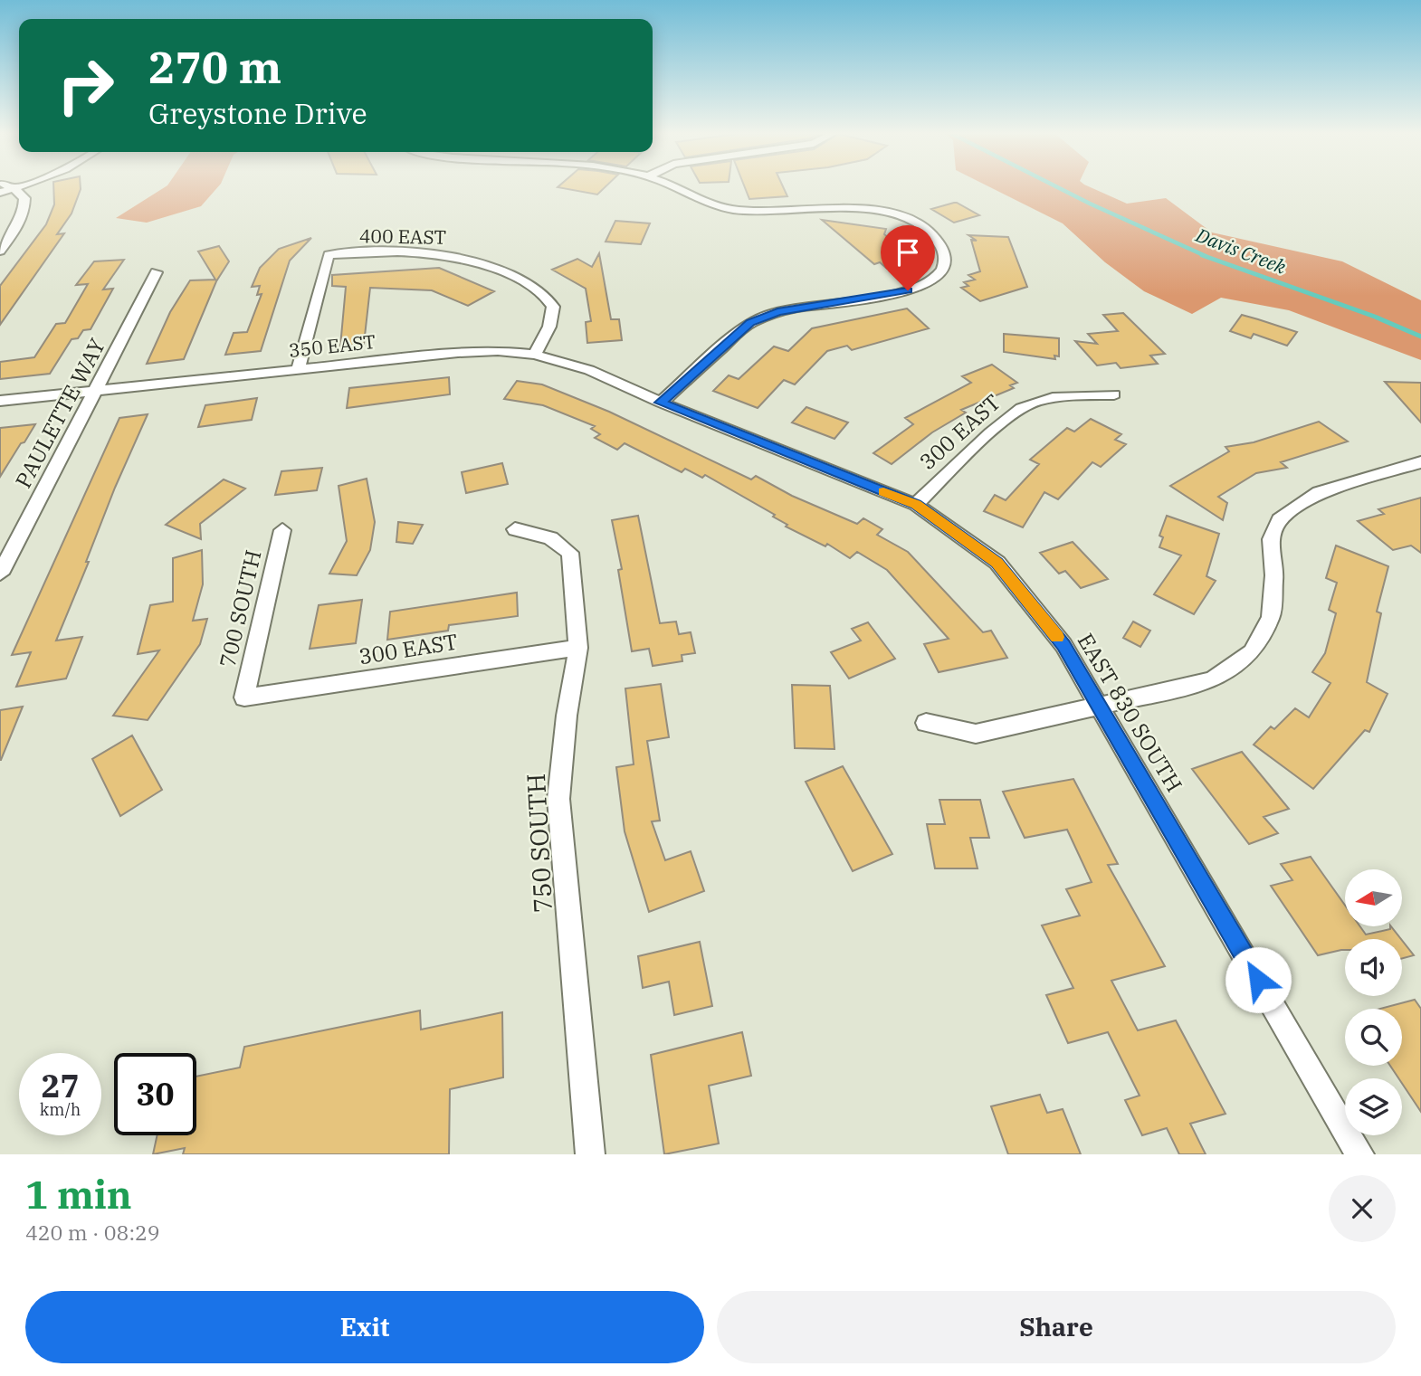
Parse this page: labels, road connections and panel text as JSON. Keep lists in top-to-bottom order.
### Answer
{
  "streets": {
    "street": [
      "400 EAST",
      "350 EAST",
      "PAULETTE WAY",
      "300 EAST",
      "700 SOUTH",
      "EAST 830 SOUTH",
      "750 SOUTH"
    ]
  },
  "crossings": [
    ["400 EAST", "350 EAST"],
    ["350 EAST", "PAULETTE WAY"],
    ["350 EAST", "EAST 830 SOUTH"],
    ["300 EAST", "700 SOUTH"],
    ["300 EAST", "EAST 830 SOUTH"],
    ["300 EAST", "750 SOUTH"]
  ],
  "water": ["Davis Creek"],
  "north": "left",
  "page": {
    "turn": ["270 m", "Greystone Drive"],
    "speed": "27 km/h",
    "limit": "30",
    "heading": ["1 min", "420 m · 08:29"],
    "buttons": ["Exit", "Share"]
  }
}
